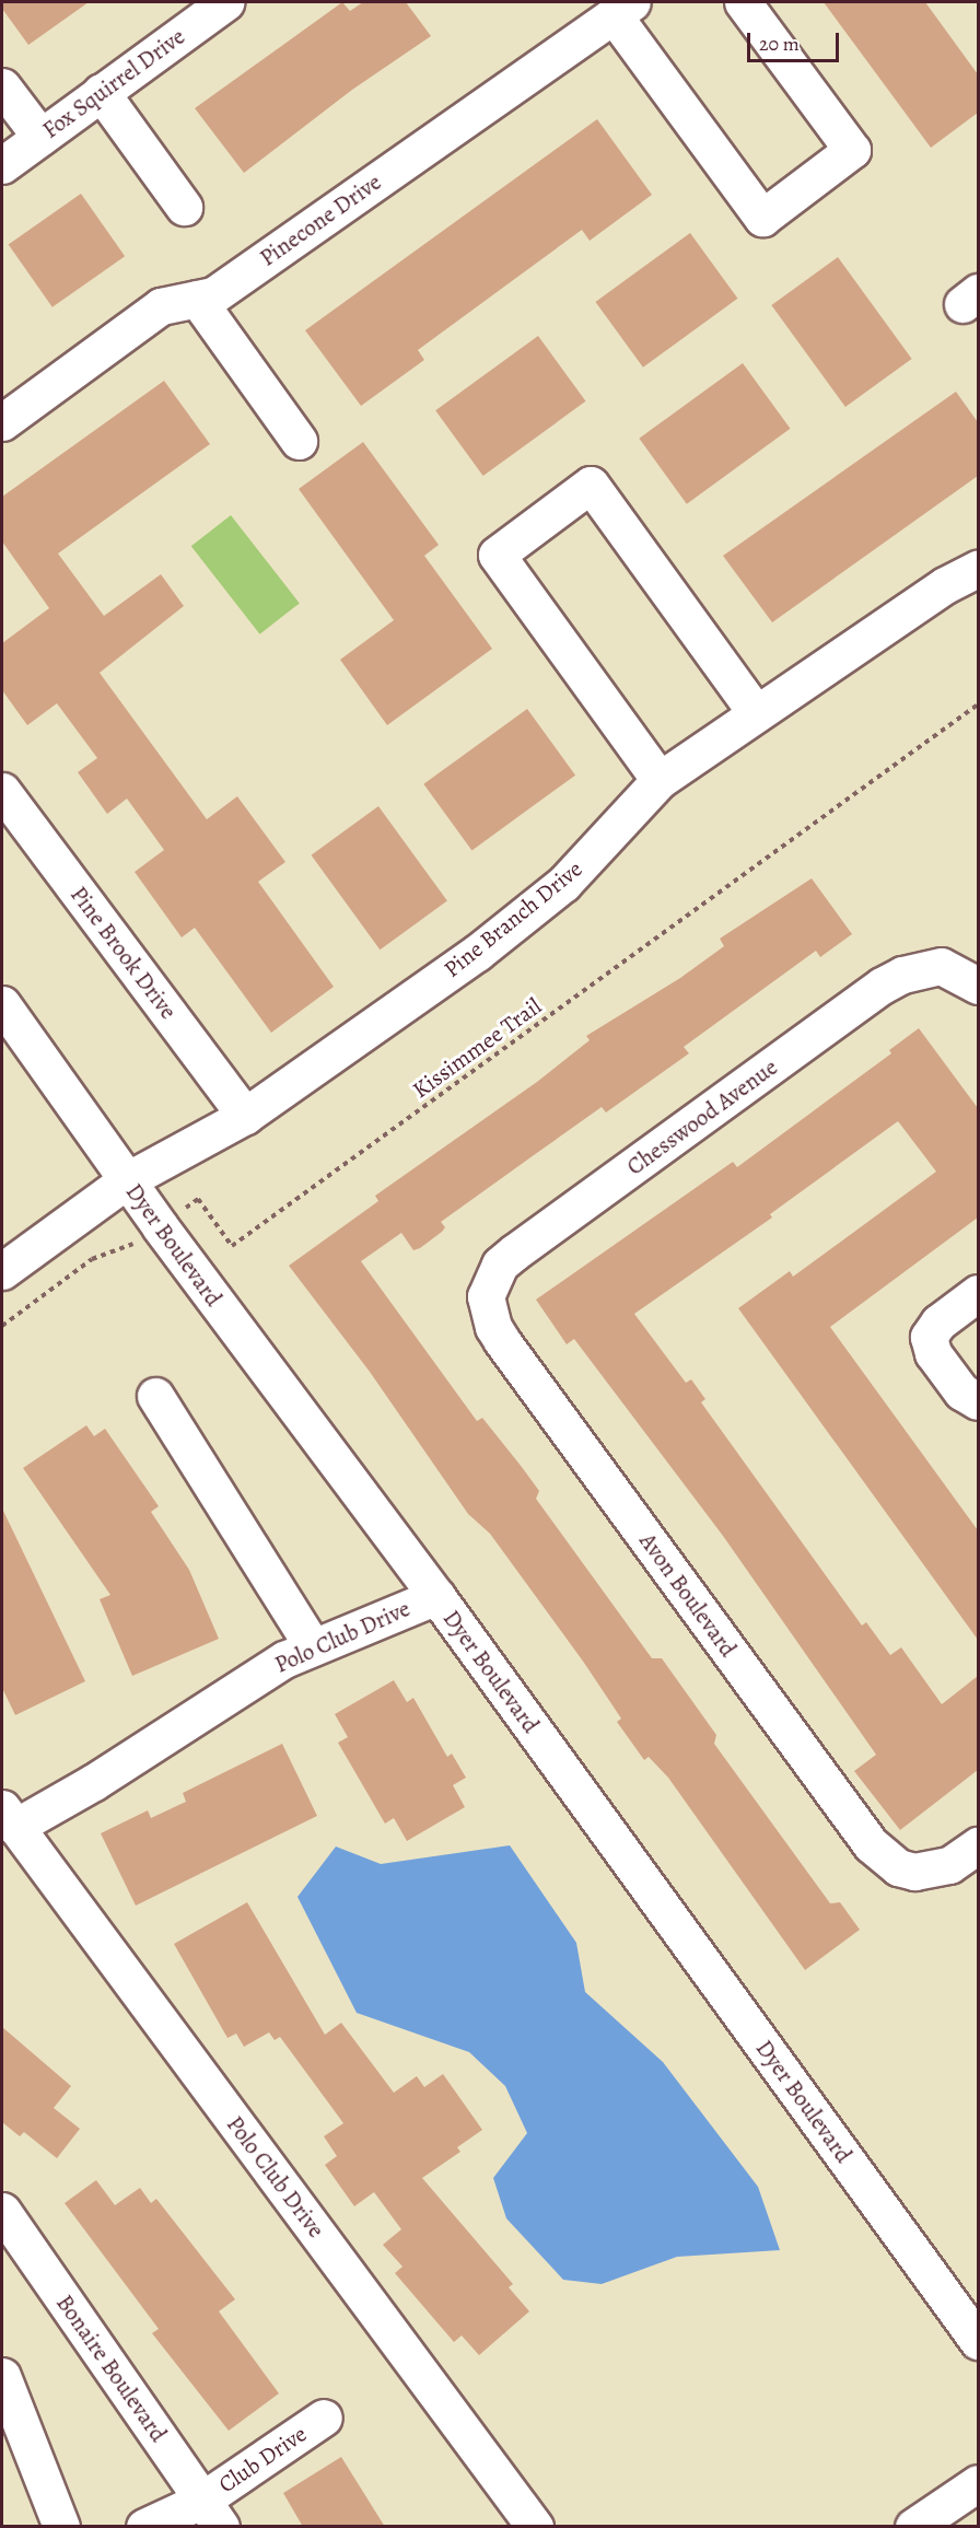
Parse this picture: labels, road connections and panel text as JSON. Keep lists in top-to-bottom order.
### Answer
{
  "streets": {
    "street": [
      "Fox Squirrel Drive",
      "Pinecone Drive",
      "Pine Branch Drive",
      "Pine Brook Drive",
      "Chesswood Avenue",
      "Dyer Boulevard",
      "Avon Boulevard",
      "Polo Club Drive",
      "Bonaire Boulevard",
      "Club Drive"
    ],
    "path": ["Kissimmee Trail"]
  },
  "crossings": [
    ["Pine Branch Drive", "Pine Brook Drive"],
    ["Pine Branch Drive", "Dyer Boulevard"],
    ["Kissimmee Trail", "Dyer Boulevard"],
    ["Chesswood Avenue", "Avon Boulevard"],
    ["Dyer Boulevard", "Polo Club Drive"],
    ["Bonaire Boulevard", "Club Drive"]
  ],
  "scale_bar": "20 m"
}
